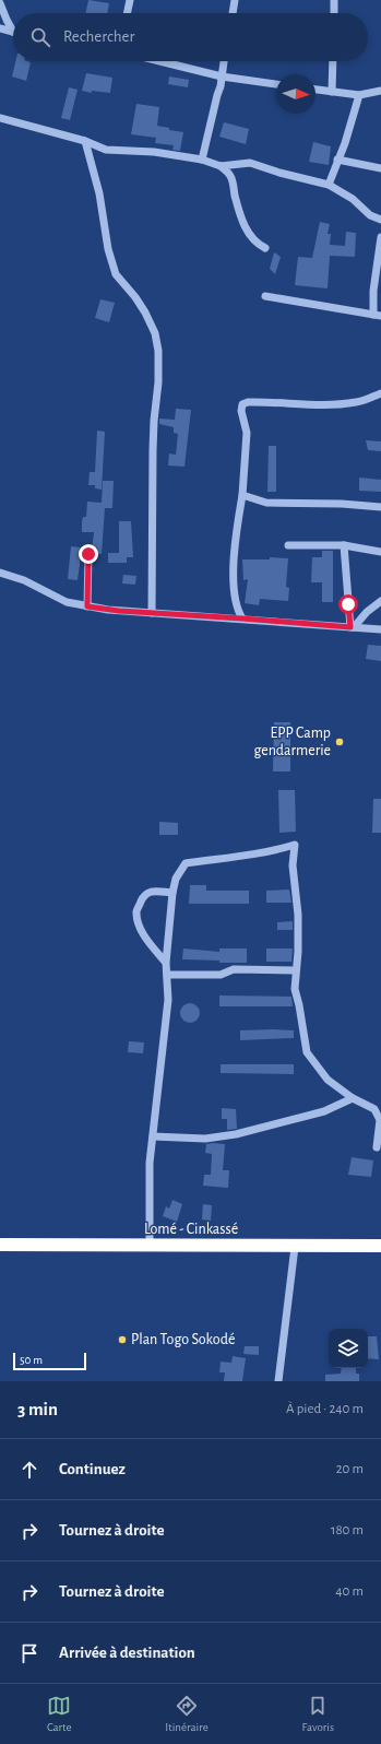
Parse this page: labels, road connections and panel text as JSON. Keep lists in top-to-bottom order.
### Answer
{
  "streets": {
    "highway": ["Lomé - Cinkassé"]
  },
  "places": ["EPP Camp gendarmerie", "Plan Togo Sokodé"],
  "scale_bar": "50 m",
  "north": "right",
  "page": {
    "search": "Rechercher",
    "scale": "50 m",
    "heading": ["3 min", "À pied · 240 m"],
    "list": [
      ["Continuez", "20 m"],
      ["Tournez à droite", "180 m"],
      ["Tournez à droite", "40 m"],
      "Arrivée à destination"
    ],
    "nav": ["Carte", "Itinéraire", "Favoris"]
  }
}
